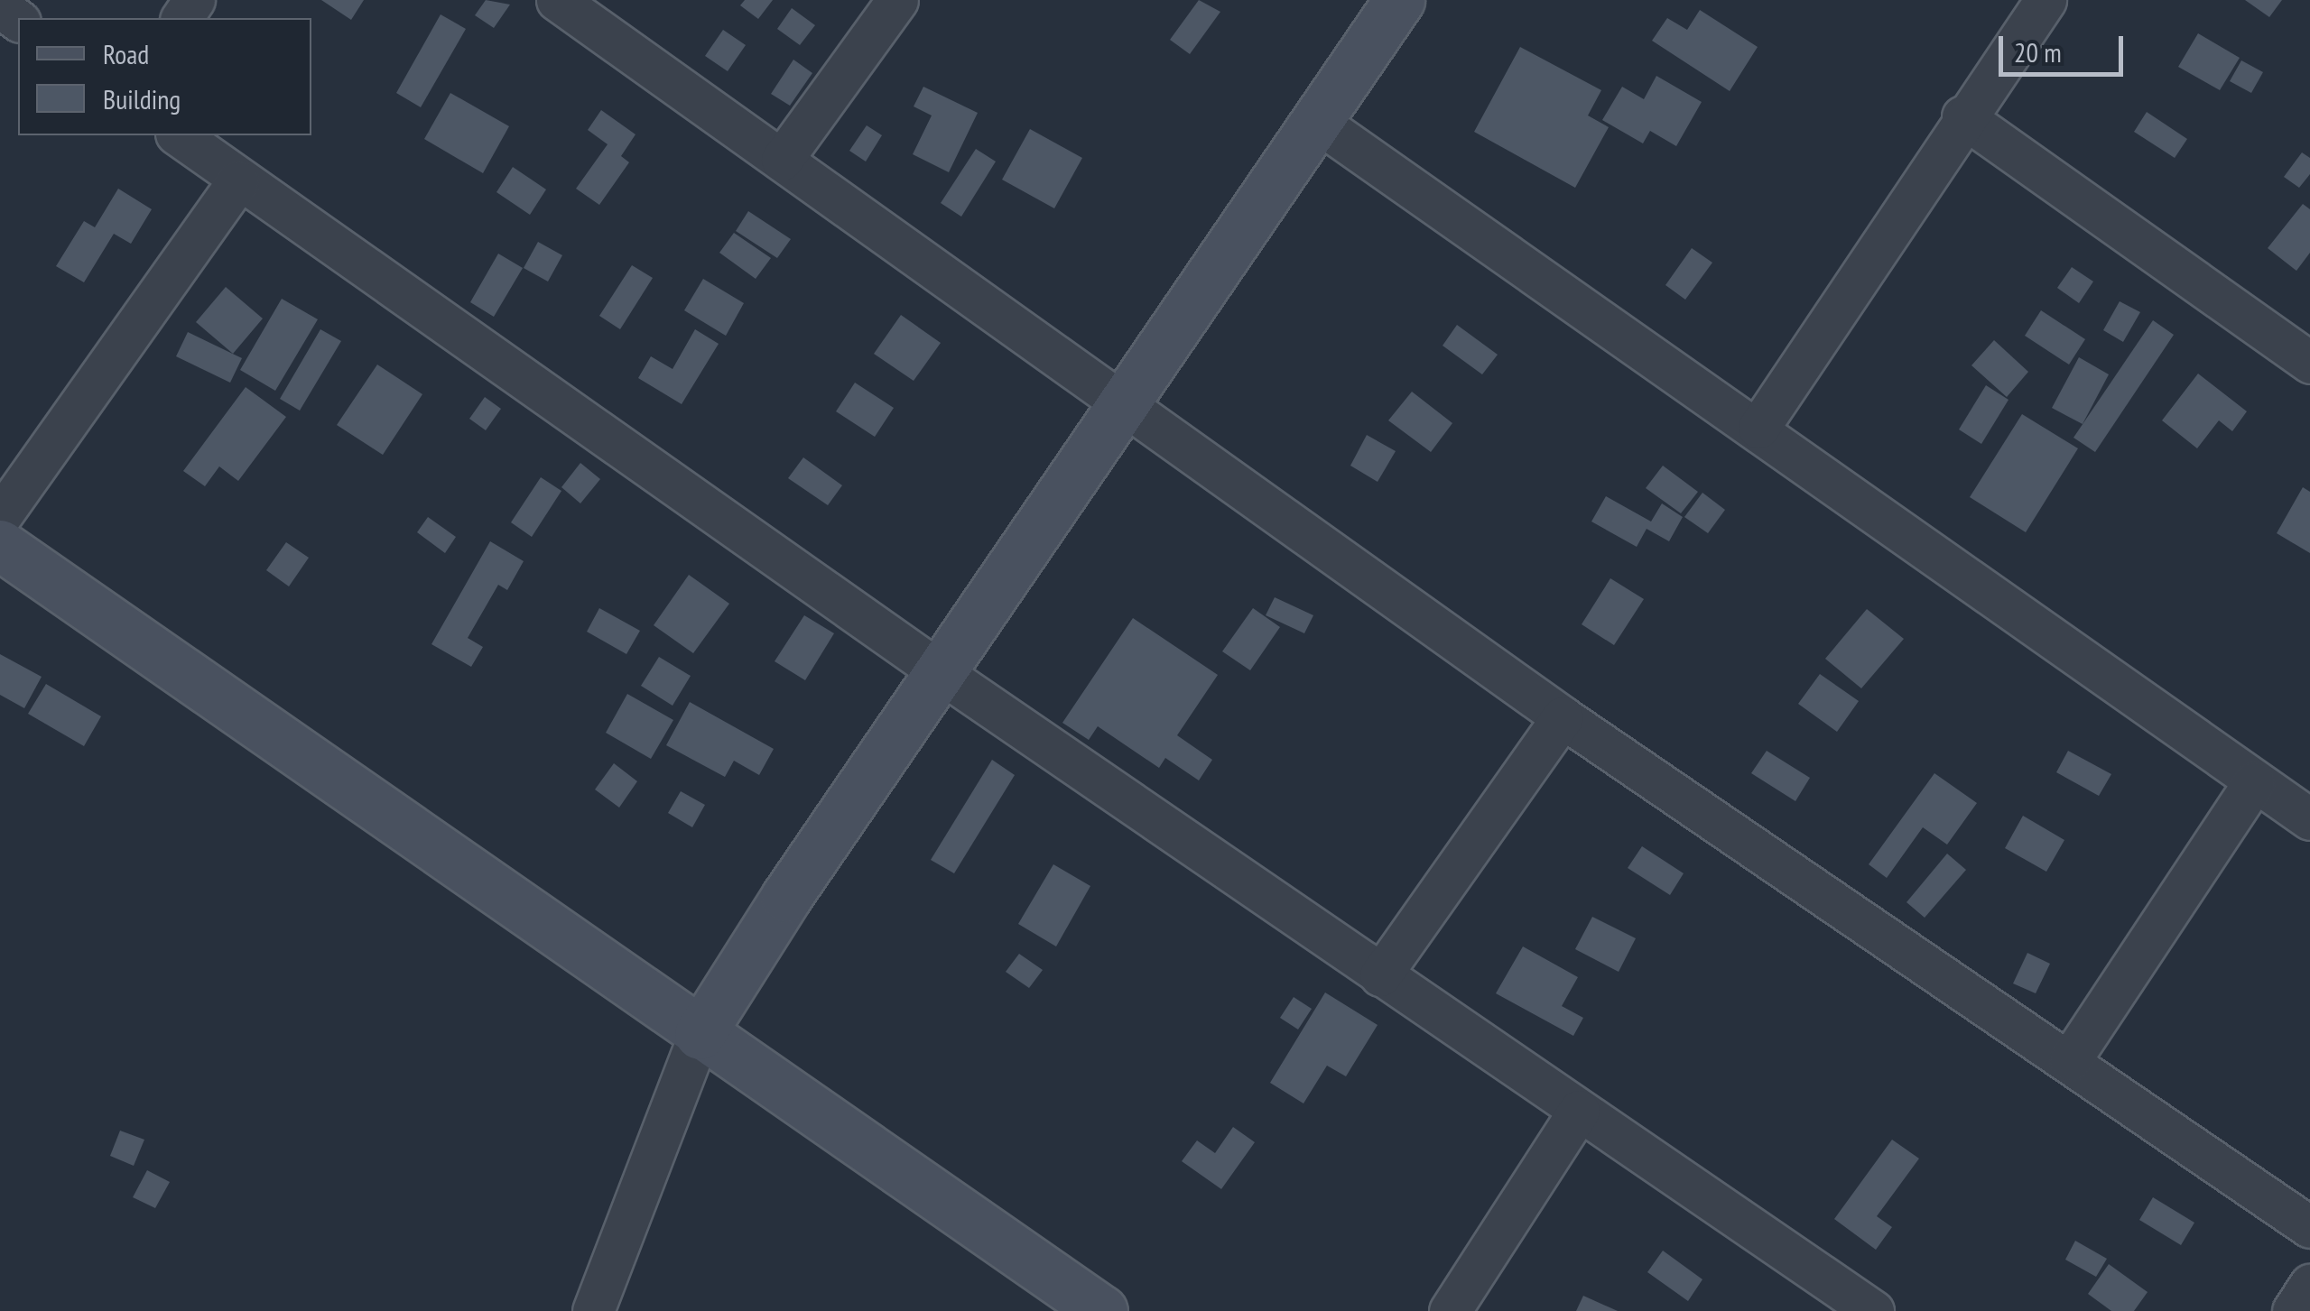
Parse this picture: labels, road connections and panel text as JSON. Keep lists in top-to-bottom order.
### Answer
{
  "legend": ["Road", "Building"],
  "scale_bar": "20 m"
}
